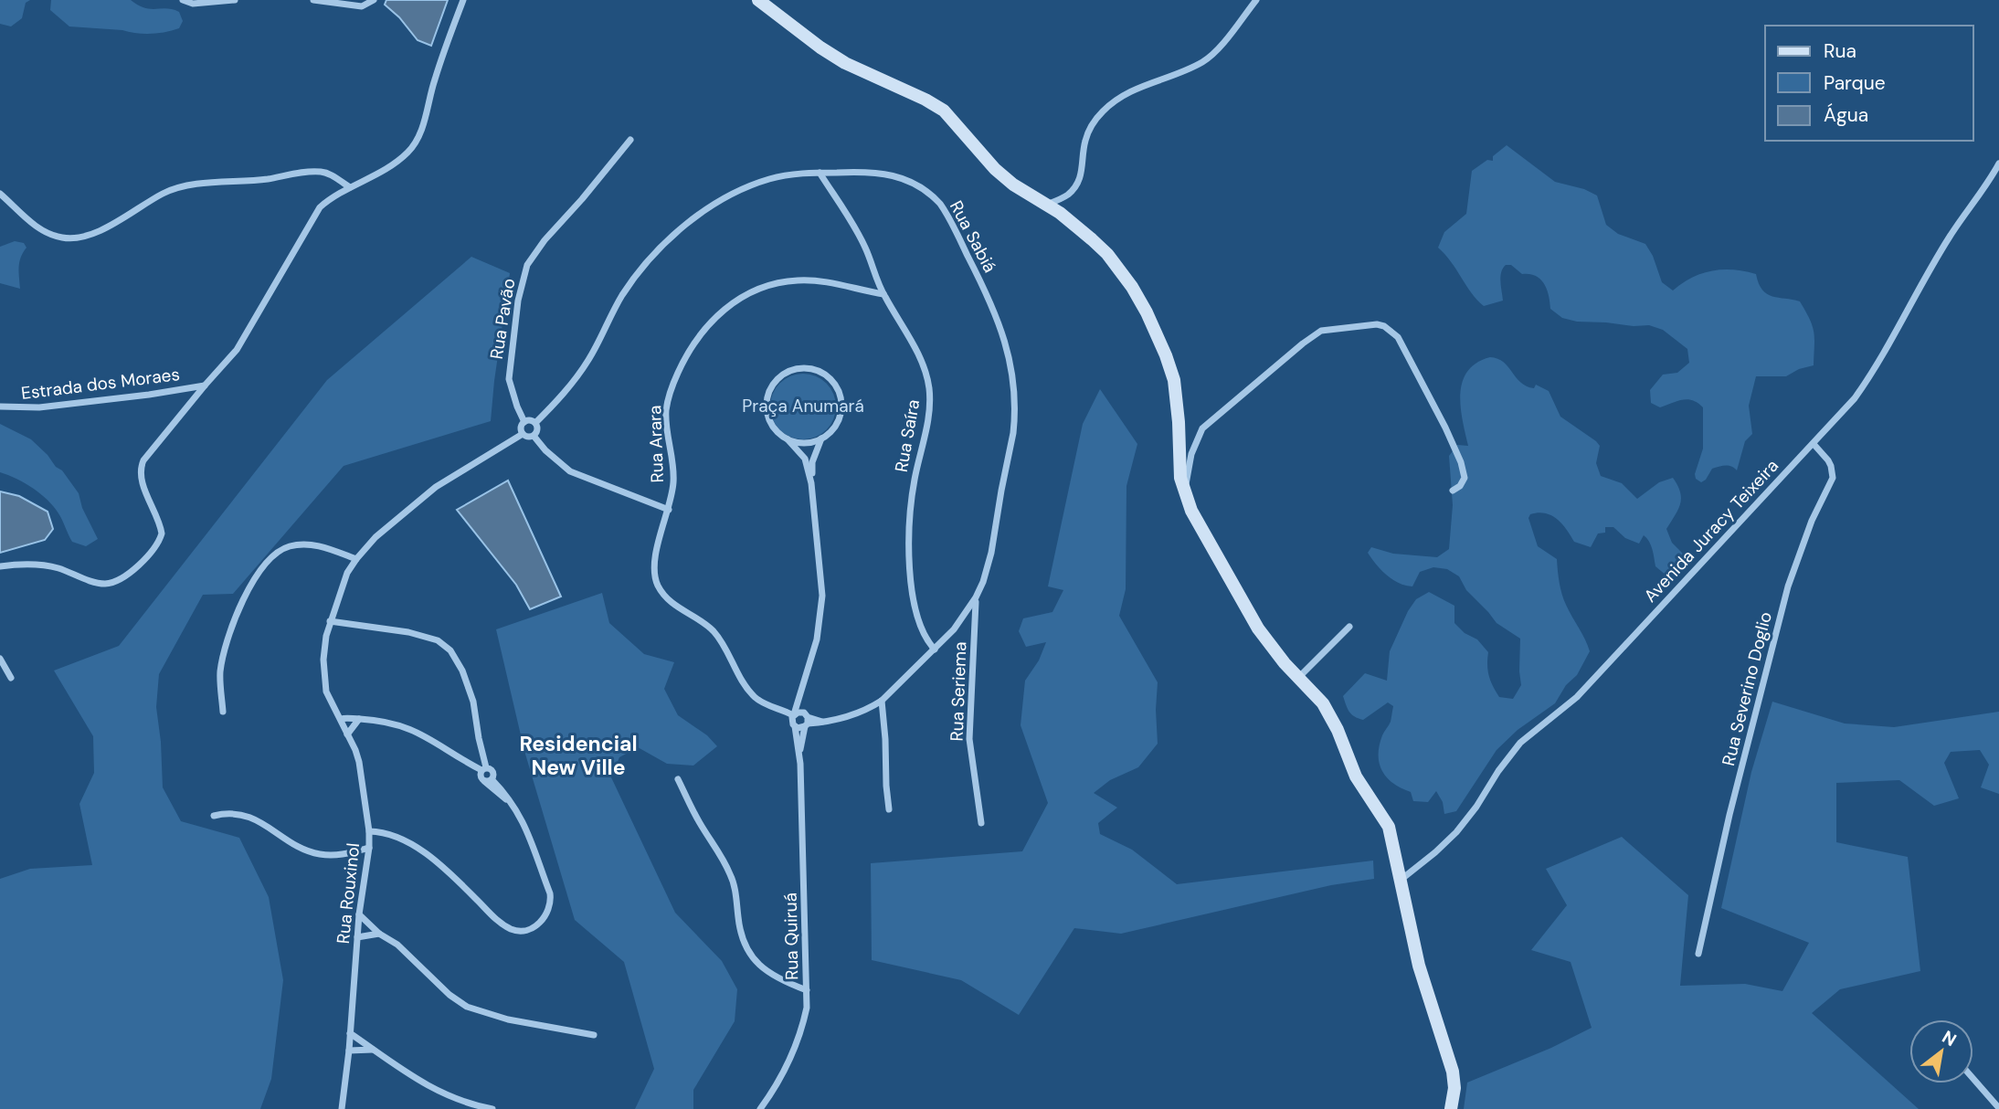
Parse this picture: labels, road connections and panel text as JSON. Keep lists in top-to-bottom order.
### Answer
{
  "streets": {
    "street": [
      "Rua Sabiá",
      "Rua Pavão",
      "Estrada dos Moraes",
      "Rua Saíra",
      "Rua Arara",
      "Avenida Juracy Teixeira",
      "Rua Severino Doglio",
      "Rua Seriema",
      "Rua Rouxinol",
      "Rua Quiruá"
    ]
  },
  "crossings": [
    ["Rua Sabiá", "Rua Pavão"],
    ["Rua Sabiá", "Rua Saíra"],
    ["Rua Sabiá", "Rua Arara"],
    ["Rua Sabiá", "Rua Seriema"],
    ["Rua Sabiá", "Rua Rouxinol"],
    ["Rua Sabiá", "Rua Quiruá"],
    ["Rua Pavão", "Rua Rouxinol"],
    ["Rua Saíra", "Rua Arara"],
    ["Rua Arara", "Rua Quiruá"],
    ["Avenida Juracy Teixeira", "Rua Severino Doglio"]
  ],
  "districts": ["Residencial New Ville"],
  "parks": ["Praça Anumará"],
  "legend": ["Rua", "Parque", "Água"],
  "north": "top right"
}
